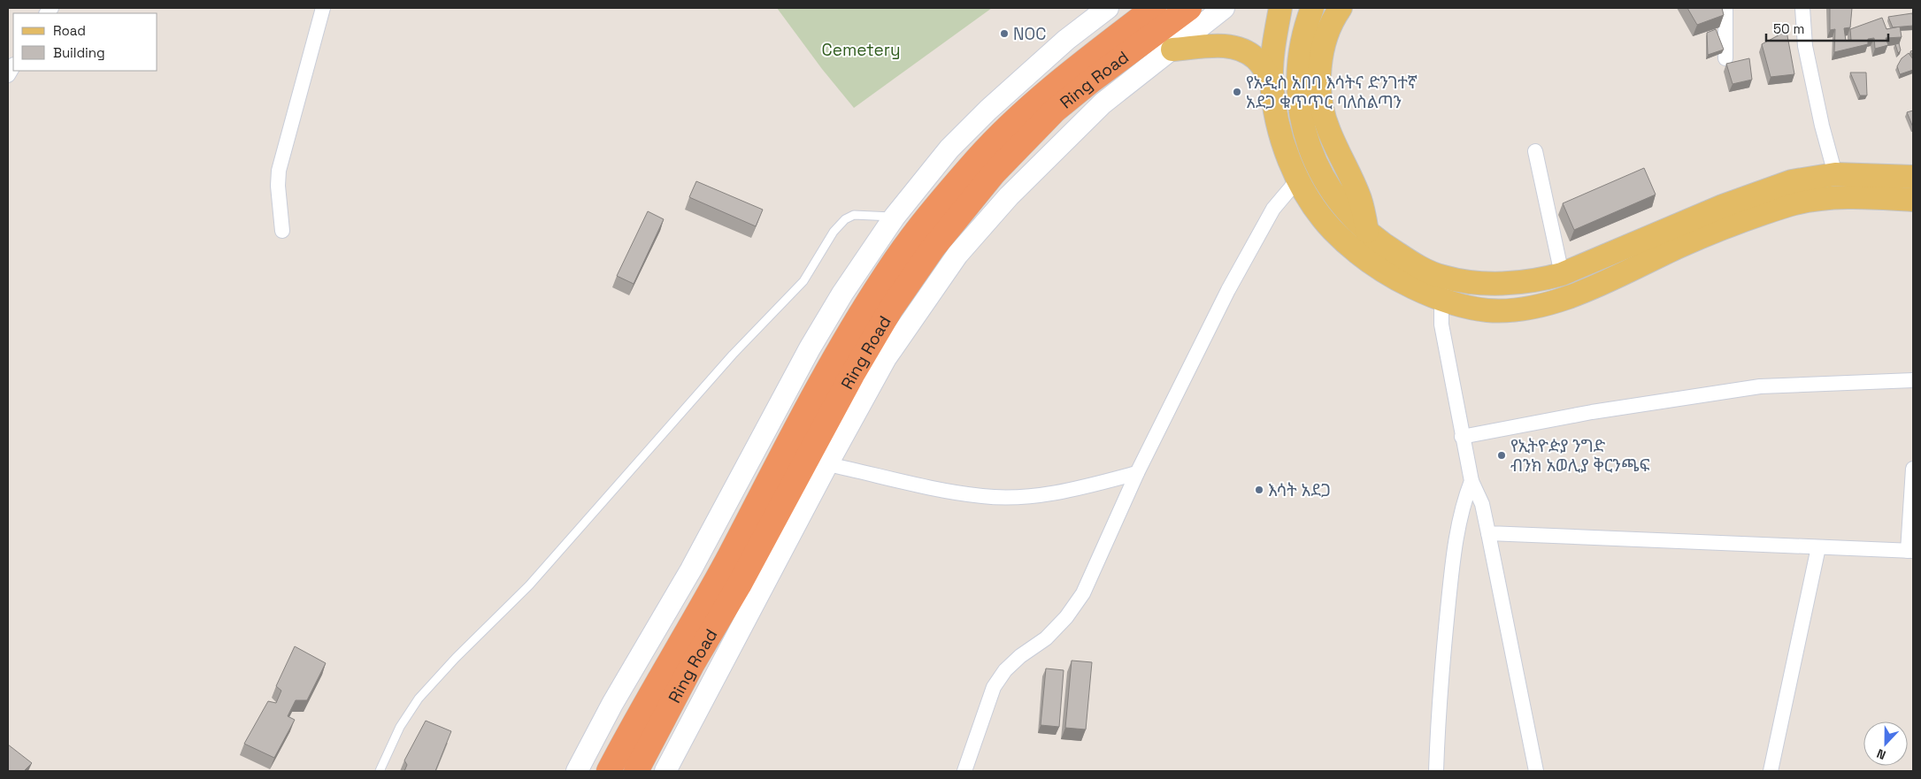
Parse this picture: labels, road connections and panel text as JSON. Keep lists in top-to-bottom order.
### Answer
{
  "streets": {
    "highway": ["Ring Road"]
  },
  "parks": ["Cemetery"],
  "places": [
    "NOC",
    "የአዲስ አበባ እሳትና ድንገተኛ አደጋ ቁጥጥር ባለስልጣን",
    "የኢትዮዽያ ንግድ ብንክ አወሊያ ቅርንጫፍ",
    "እሳት አደጋ"
  ],
  "legend": ["Road", "Building"],
  "scale_bar": "50 m",
  "north": "bottom"
}
